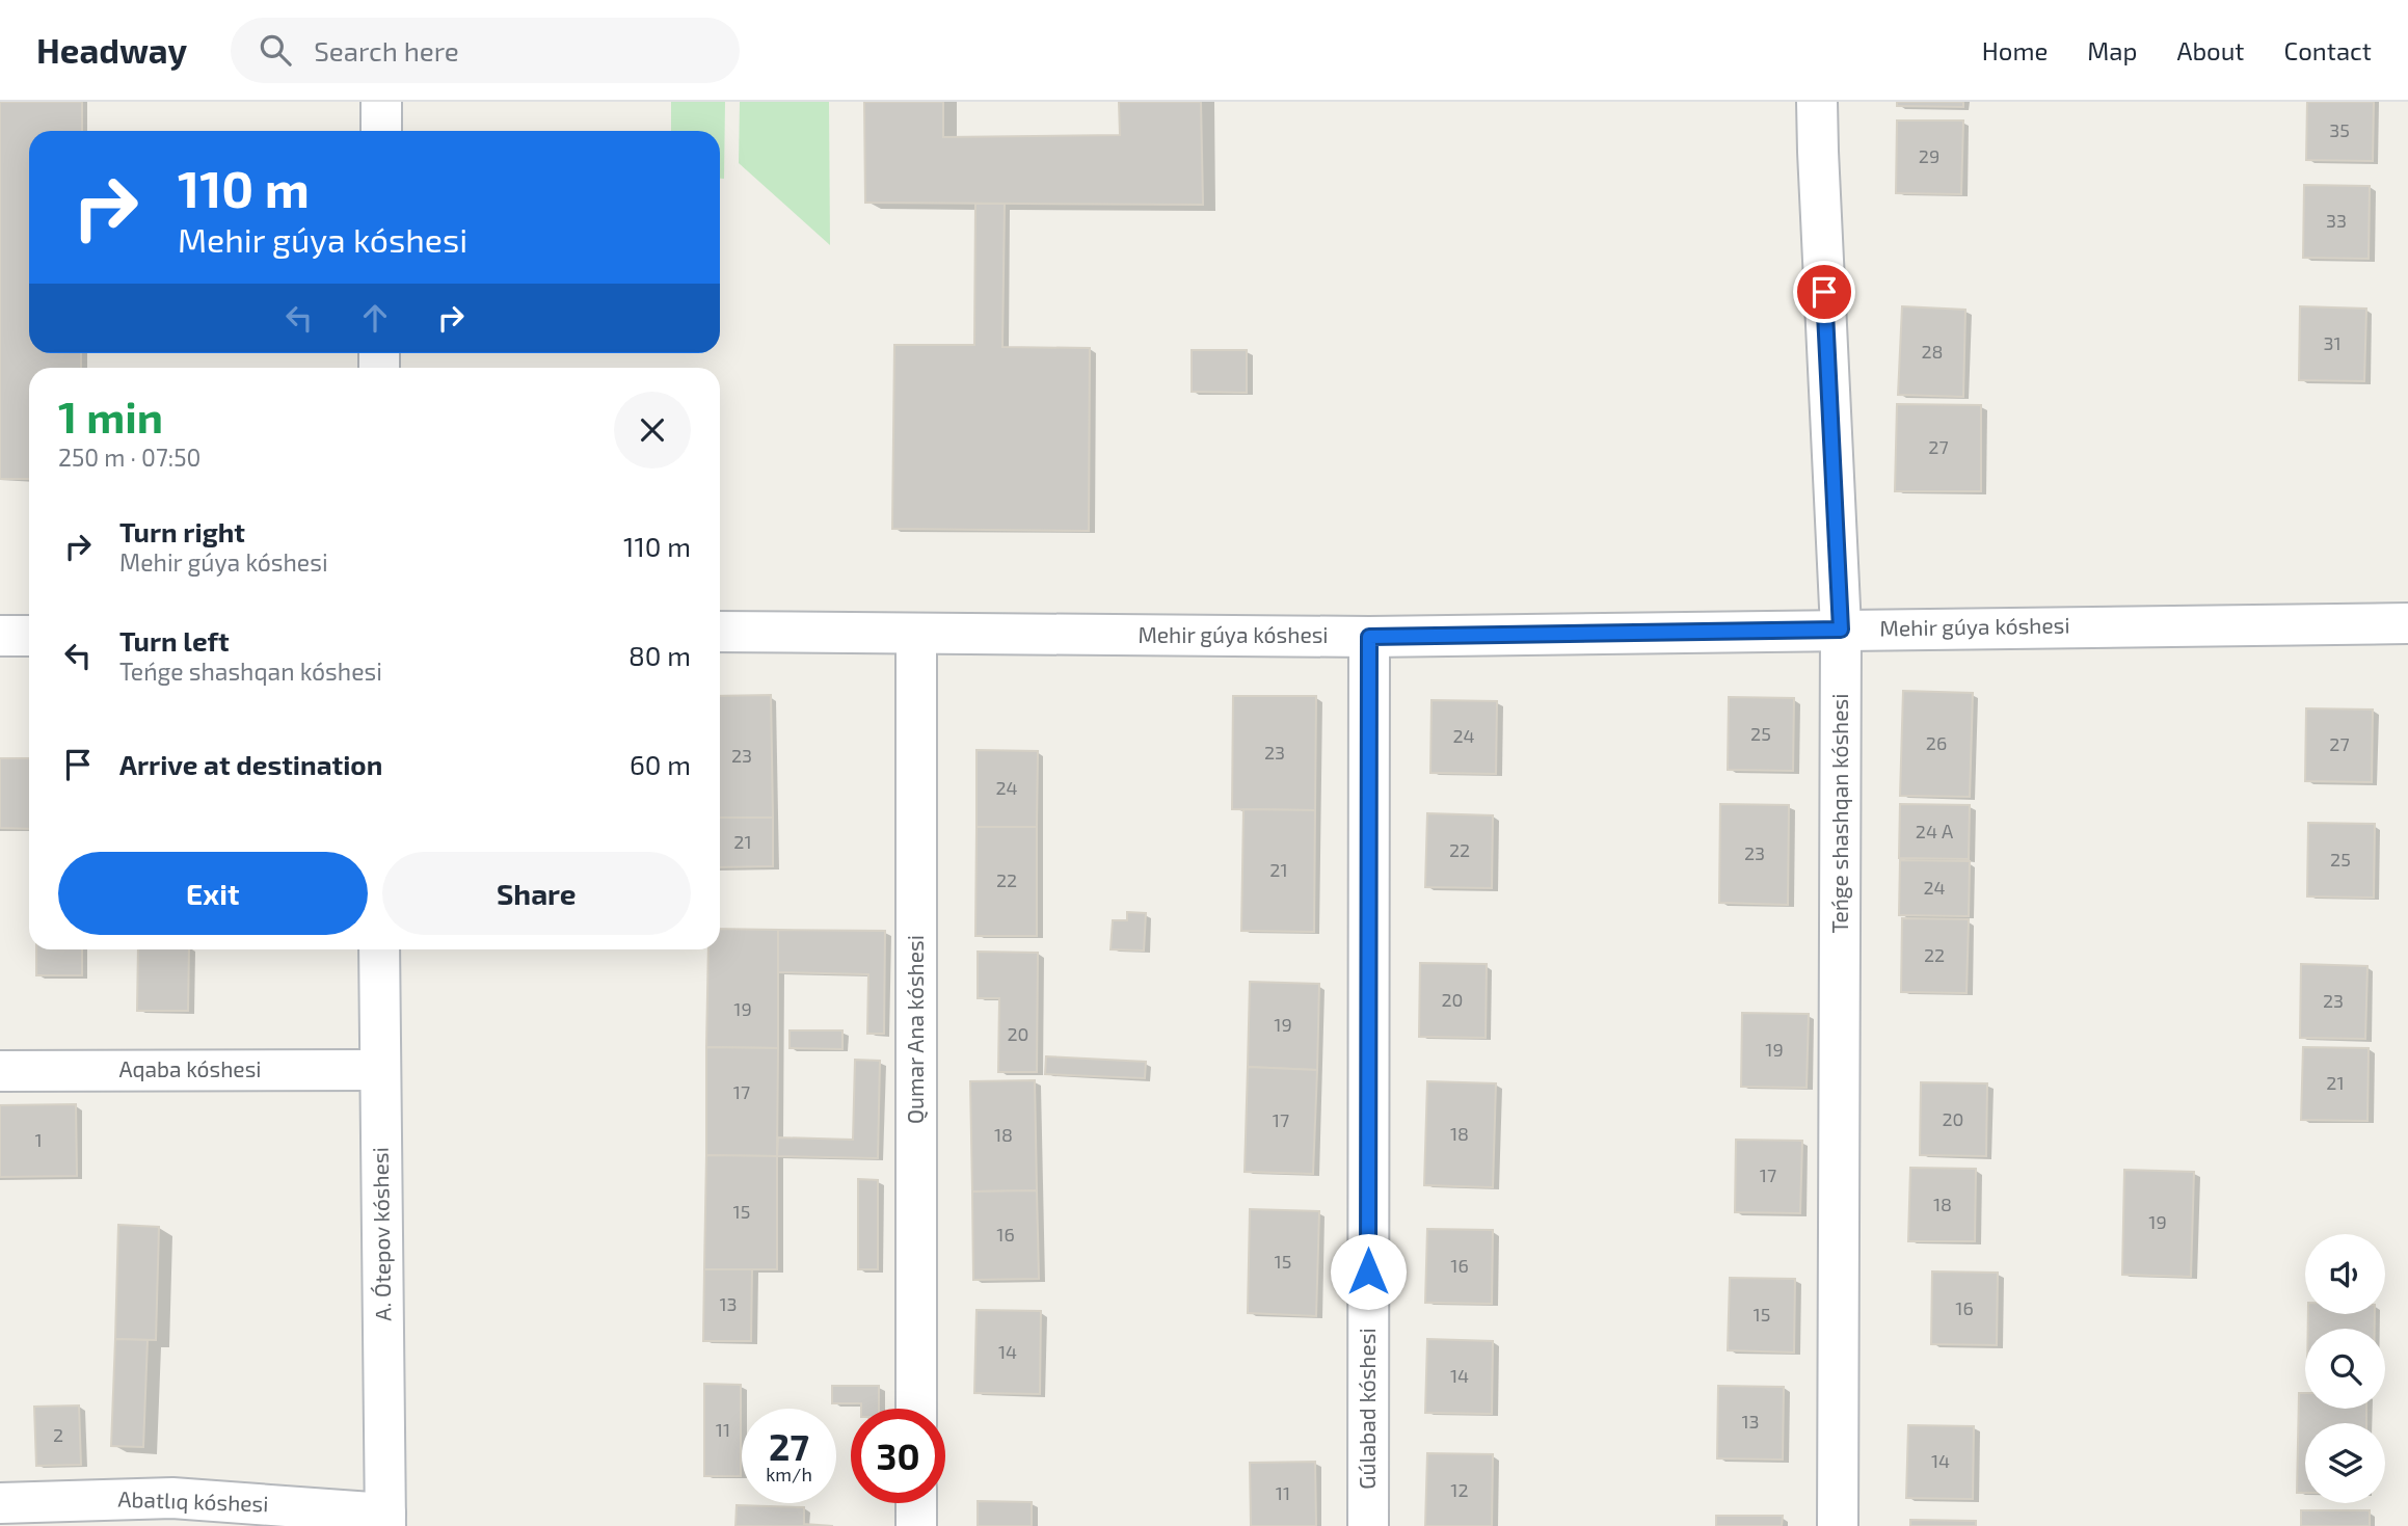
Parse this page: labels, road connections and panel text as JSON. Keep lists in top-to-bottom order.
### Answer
{
  "streets": {
    "street": [
      "Mehir gúyа kóshesi",
      "Teńge shashqan kóshesi",
      "Qumar Ana kóshesi",
      "Aqaba kóshesi",
      "A. Ótepov kóshesi",
      "Gúlabad kóshesi",
      "Abatlıq kóshesi"
    ]
  },
  "crossings": [
    ["Mehir gúyа kóshesi", "Teńge shashqan kóshesi"],
    ["Mehir gúyа kóshesi", "Qumar Ana kóshesi"],
    ["Mehir gúyа kóshesi", "Gúlabad kóshesi"],
    ["Aqaba kóshesi", "A. Ótepov kóshesi"],
    ["A. Ótepov kóshesi", "Abatlıq kóshesi"]
  ],
  "house_numbers": [
    "35",
    "29",
    "33",
    "31",
    "28",
    "27",
    "25",
    "24",
    "26",
    "27",
    "23",
    "23",
    "24",
    "24 А",
    "21",
    "22",
    "23",
    "25",
    "21",
    "22",
    "24",
    "22",
    "20",
    "23",
    "19",
    "19",
    "20",
    "19",
    "21",
    "17",
    "20",
    "17",
    "18",
    "18",
    "1",
    "17",
    "18",
    "15",
    "19",
    "16",
    "15",
    "16",
    "13",
    "16",
    "15",
    "14",
    "14",
    "13",
    "11",
    "2",
    "14",
    "12",
    "11"
  ],
  "page": {
    "header": "Headway",
    "search": "Search here",
    "nav": [
      "Home",
      "Map",
      "About",
      "Contact"
    ],
    "turn": ["110 m", "Mehir gúyа kóshesi"],
    "heading": ["1 min", "250 m · 07:50"],
    "list": [
      {
        "name": "Turn right",
        "note": "Mehir gúyа kóshesi",
        "value": "110 m"
      },
      {
        "name": "Turn left",
        "note": "Teńge shashqan kóshesi",
        "value": "80 m"
      },
      {
        "name": "Arrive at destination",
        "value": "60 m"
      }
    ],
    "buttons": ["Exit", "Share"],
    "speed": "27 km/h",
    "limit": "30"
  }
}
